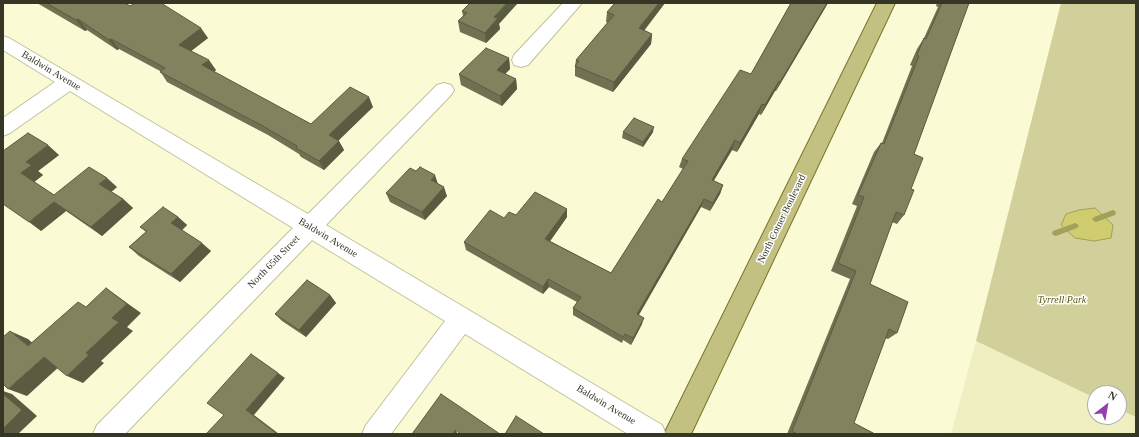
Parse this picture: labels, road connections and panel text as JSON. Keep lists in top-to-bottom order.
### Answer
{
  "streets": {
    "main road": ["North Cotner Boulevard"],
    "street": ["Baldwin Avenue", "North 65th Street"]
  },
  "crossings": [
    ["Baldwin Avenue", "North 65th Street"]
  ],
  "parks": ["Tyrrell Park"],
  "north": "top right"
}
